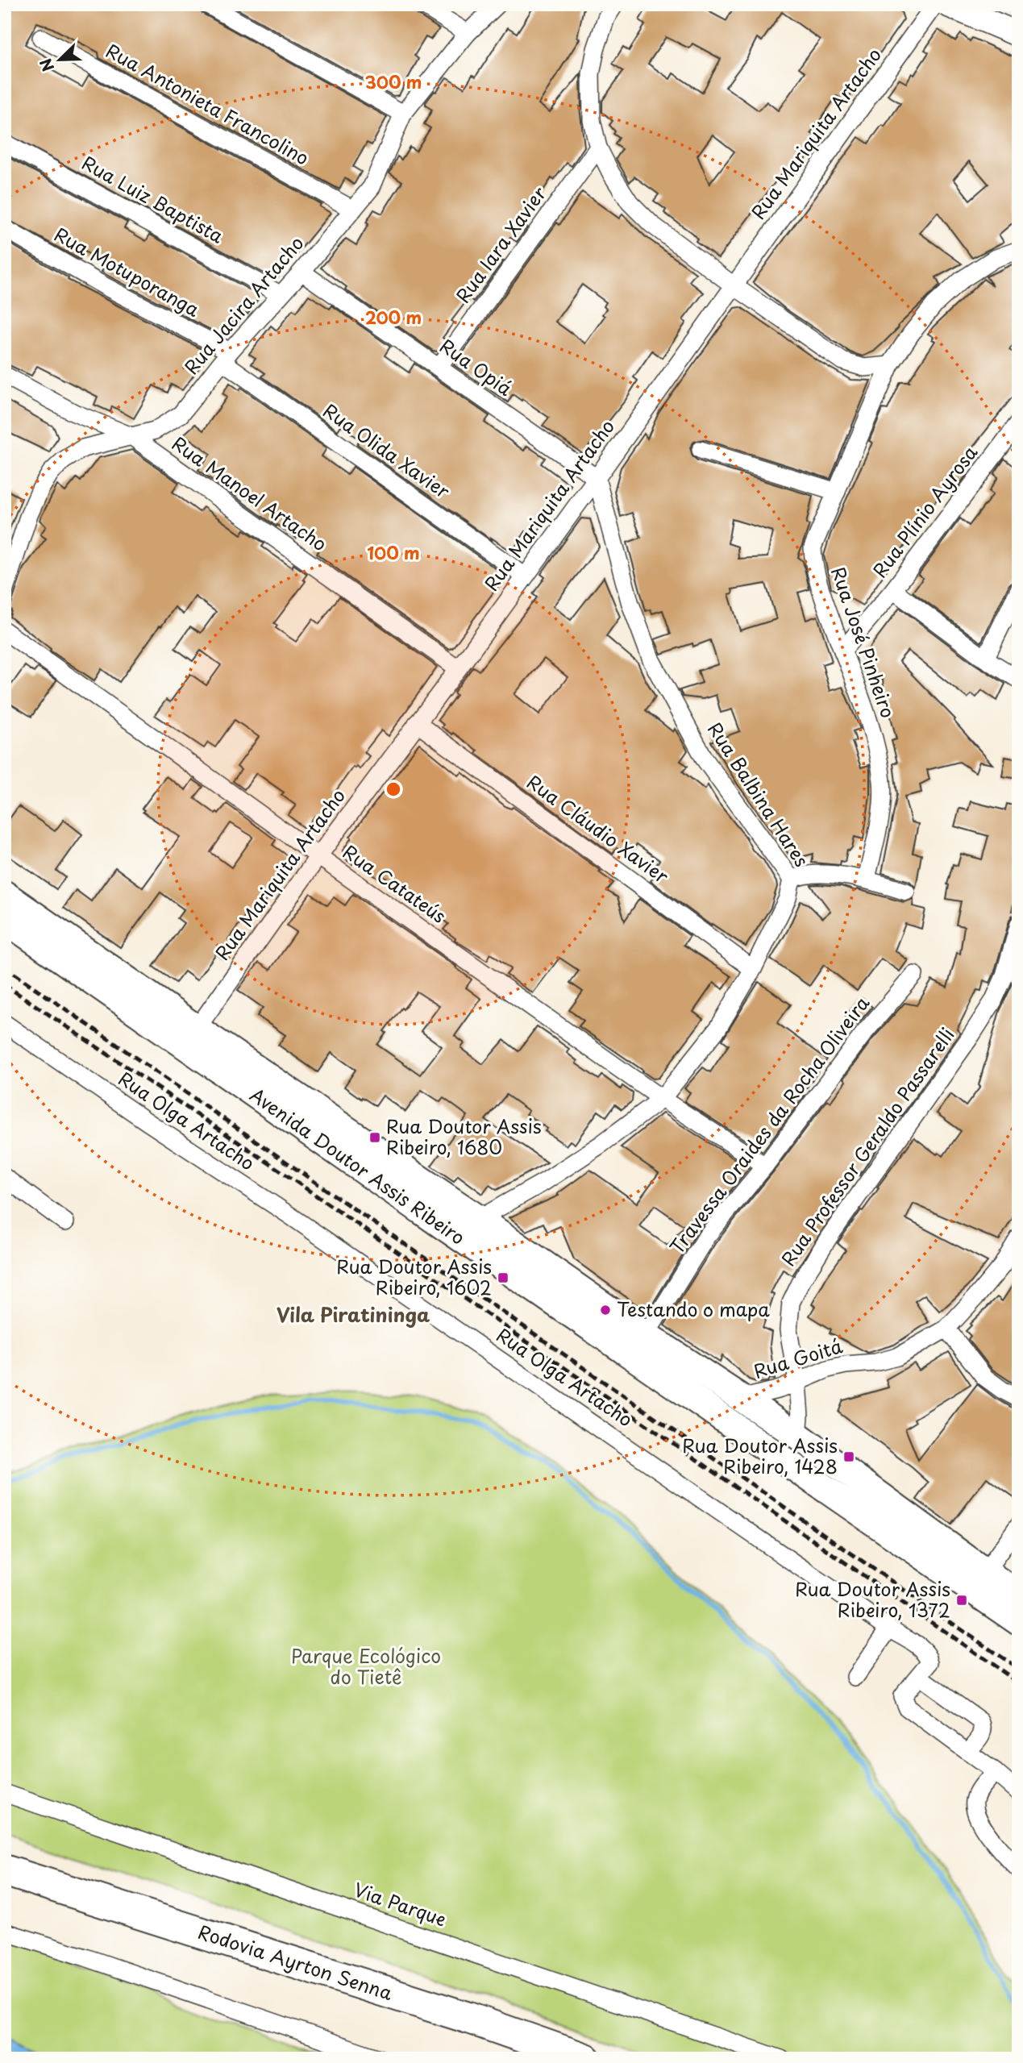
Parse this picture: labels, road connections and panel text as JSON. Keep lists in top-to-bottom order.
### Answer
{
  "streets": {
    "highway": ["Rodovia Ayrton Senna"],
    "main road": ["Avenida Doutor Assis Ribeiro"],
    "street": [
      "Rua Antonieta Francolino",
      "Rua Mariquita Artacho",
      "Rua Luiz Baptista",
      "Rua Iara Xavier",
      "Rua Motuporanga",
      "Rua Jacira Artacho",
      "Rua Opiá",
      "Rua Olida Xavier",
      "Rua Manoel Artacho",
      "Rua Plínio Ayrosa",
      "Rua José Pinheiro",
      "Rua Balbina Hares",
      "Rua Cláudio Xavier",
      "Rua Catateús",
      "Rua Olga Artacho",
      "Travessa Oraides da Rocha Oliveira",
      "Rua Professor Geraldo Passarelli",
      "Rua Goitá",
      "Via Parque"
    ]
  },
  "crossings": [
    ["Rua Antonieta Francolino", "Rua Jacira Artacho"],
    ["Rua Mariquita Artacho", "Rua Opiá"],
    ["Rua Mariquita Artacho", "Rua Olida Xavier"],
    ["Rua Mariquita Artacho", "Rua Manoel Artacho"],
    ["Rua Mariquita Artacho", "Rua Balbina Hares"],
    ["Rua Mariquita Artacho", "Rua Cláudio Xavier"],
    ["Rua Mariquita Artacho", "Rua Catateús"],
    ["Rua Mariquita Artacho", "Avenida Doutor Assis Ribeiro"],
    ["Rua Luiz Baptista", "Rua Jacira Artacho"],
    ["Rua Iara Xavier", "Rua Opiá"],
    ["Rua Motuporanga", "Rua Jacira Artacho"],
    ["Rua Motuporanga", "Rua Olida Xavier"],
    ["Rua Jacira Artacho", "Rua Opiá"],
    ["Rua Jacira Artacho", "Rua Olida Xavier"],
    ["Rua Jacira Artacho", "Rua Manoel Artacho"],
    ["Rua Opiá", "Rua Balbina Hares"],
    ["Rua Plínio Ayrosa", "Rua José Pinheiro"],
    ["Rua Balbina Hares", "Rua Cláudio Xavier"],
    ["Rua Balbina Hares", "Rua Catateús"],
    ["Rua Balbina Hares", "Avenida Doutor Assis Ribeiro"],
    ["Rua Catateús", "Travessa Oraides da Rocha Oliveira"],
    ["Travessa Oraides da Rocha Oliveira", "Avenida Doutor Assis Ribeiro"],
    ["Rua Professor Geraldo Passarelli", "Avenida Doutor Assis Ribeiro"],
    ["Rua Professor Geraldo Passarelli", "Rua Goitá"],
    ["Avenida Doutor Assis Ribeiro", "Rua Goitá"]
  ],
  "districts": ["Vila Piratininga"],
  "parks": ["Parque Ecológico do Tietê"],
  "places": {
    "transit": [
      "Rua Doutor Assis Ribeiro, 1680",
      "Rua Doutor Assis Ribeiro, 1602",
      "Rua Doutor Assis Ribeiro, 1428",
      "Rua Doutor Assis Ribeiro, 1372"
    ],
    "other": ["Testando o mapa"]
  },
  "north": "bottom left",
  "rings": ["300 m", "200 m", "100 m"]
}
